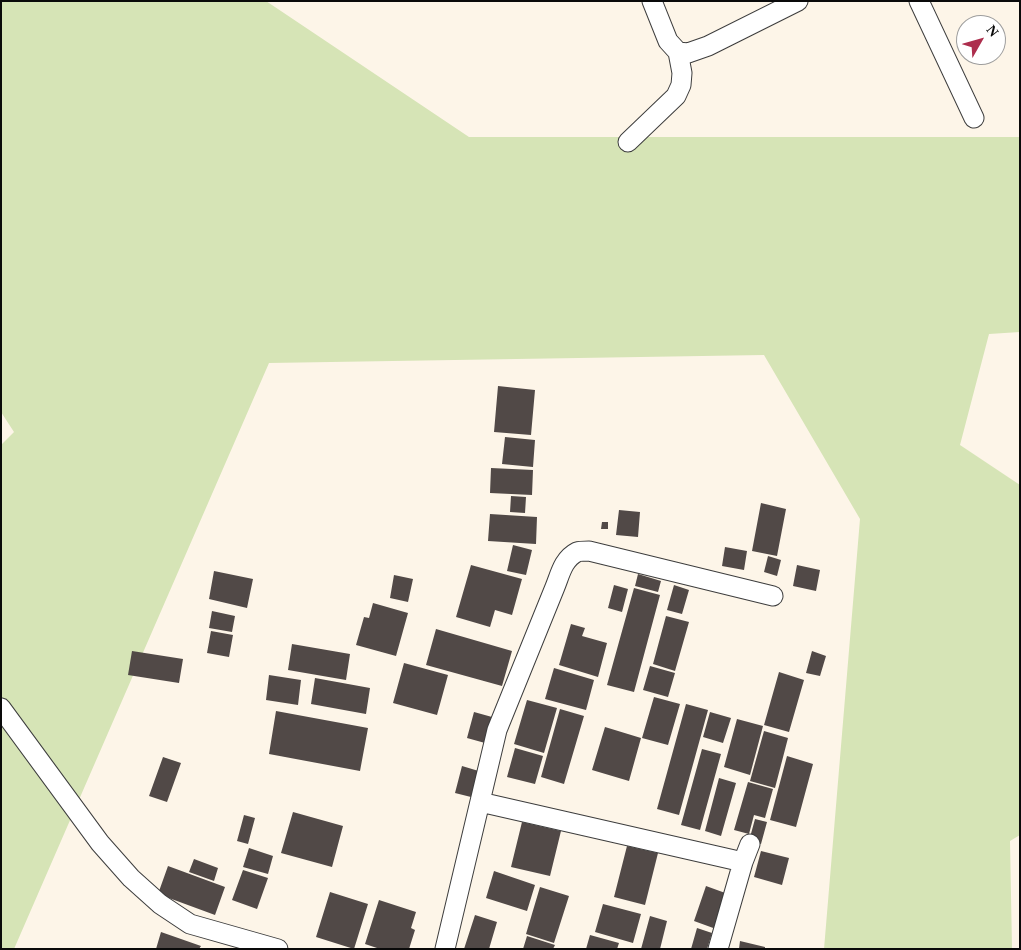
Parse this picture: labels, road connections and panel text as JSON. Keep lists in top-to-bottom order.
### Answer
{
  "north": "top right"
}
